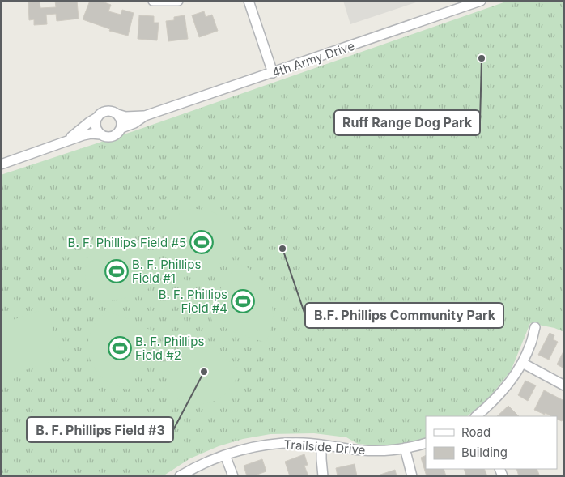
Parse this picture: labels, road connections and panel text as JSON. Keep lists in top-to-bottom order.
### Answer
{
  "streets": {
    "street": ["4th Army Drive", "Trailside Drive"]
  },
  "places": {
    "other": ["Ruff Range Dog Park", "B.F. Phillips Community Park", "B. F. Phillips Field #3"],
    "sports": [
      "B. F. Phillips Field #5",
      "B. F. Phillips Field #1",
      "B. F. Phillips Field #4",
      "B. F. Phillips Field #2"
    ]
  },
  "legend": ["Road", "Building"]
}
